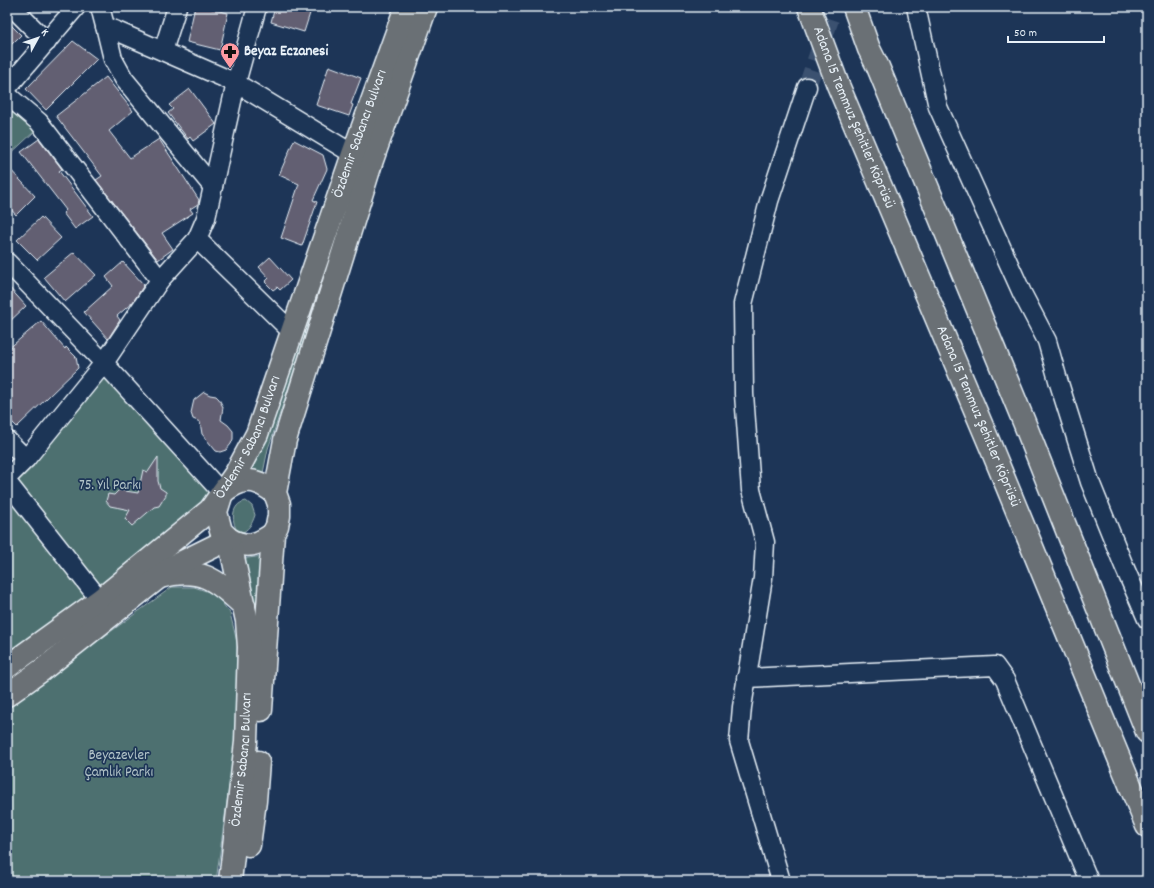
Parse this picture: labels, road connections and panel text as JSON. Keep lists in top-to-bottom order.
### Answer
{
  "streets": {
    "main road": ["Adana 15 Temmuz Şehitler Köprüsü", "Özdemir Sabancı Bulvarı"]
  },
  "parks": ["75. Yıl Parkı", "Beyazevler Çamlık Parkı"],
  "places": {
    "pharmacy": ["Beyaz Eczanesi"]
  },
  "scale_bar": "50 m",
  "north": "top right"
}
